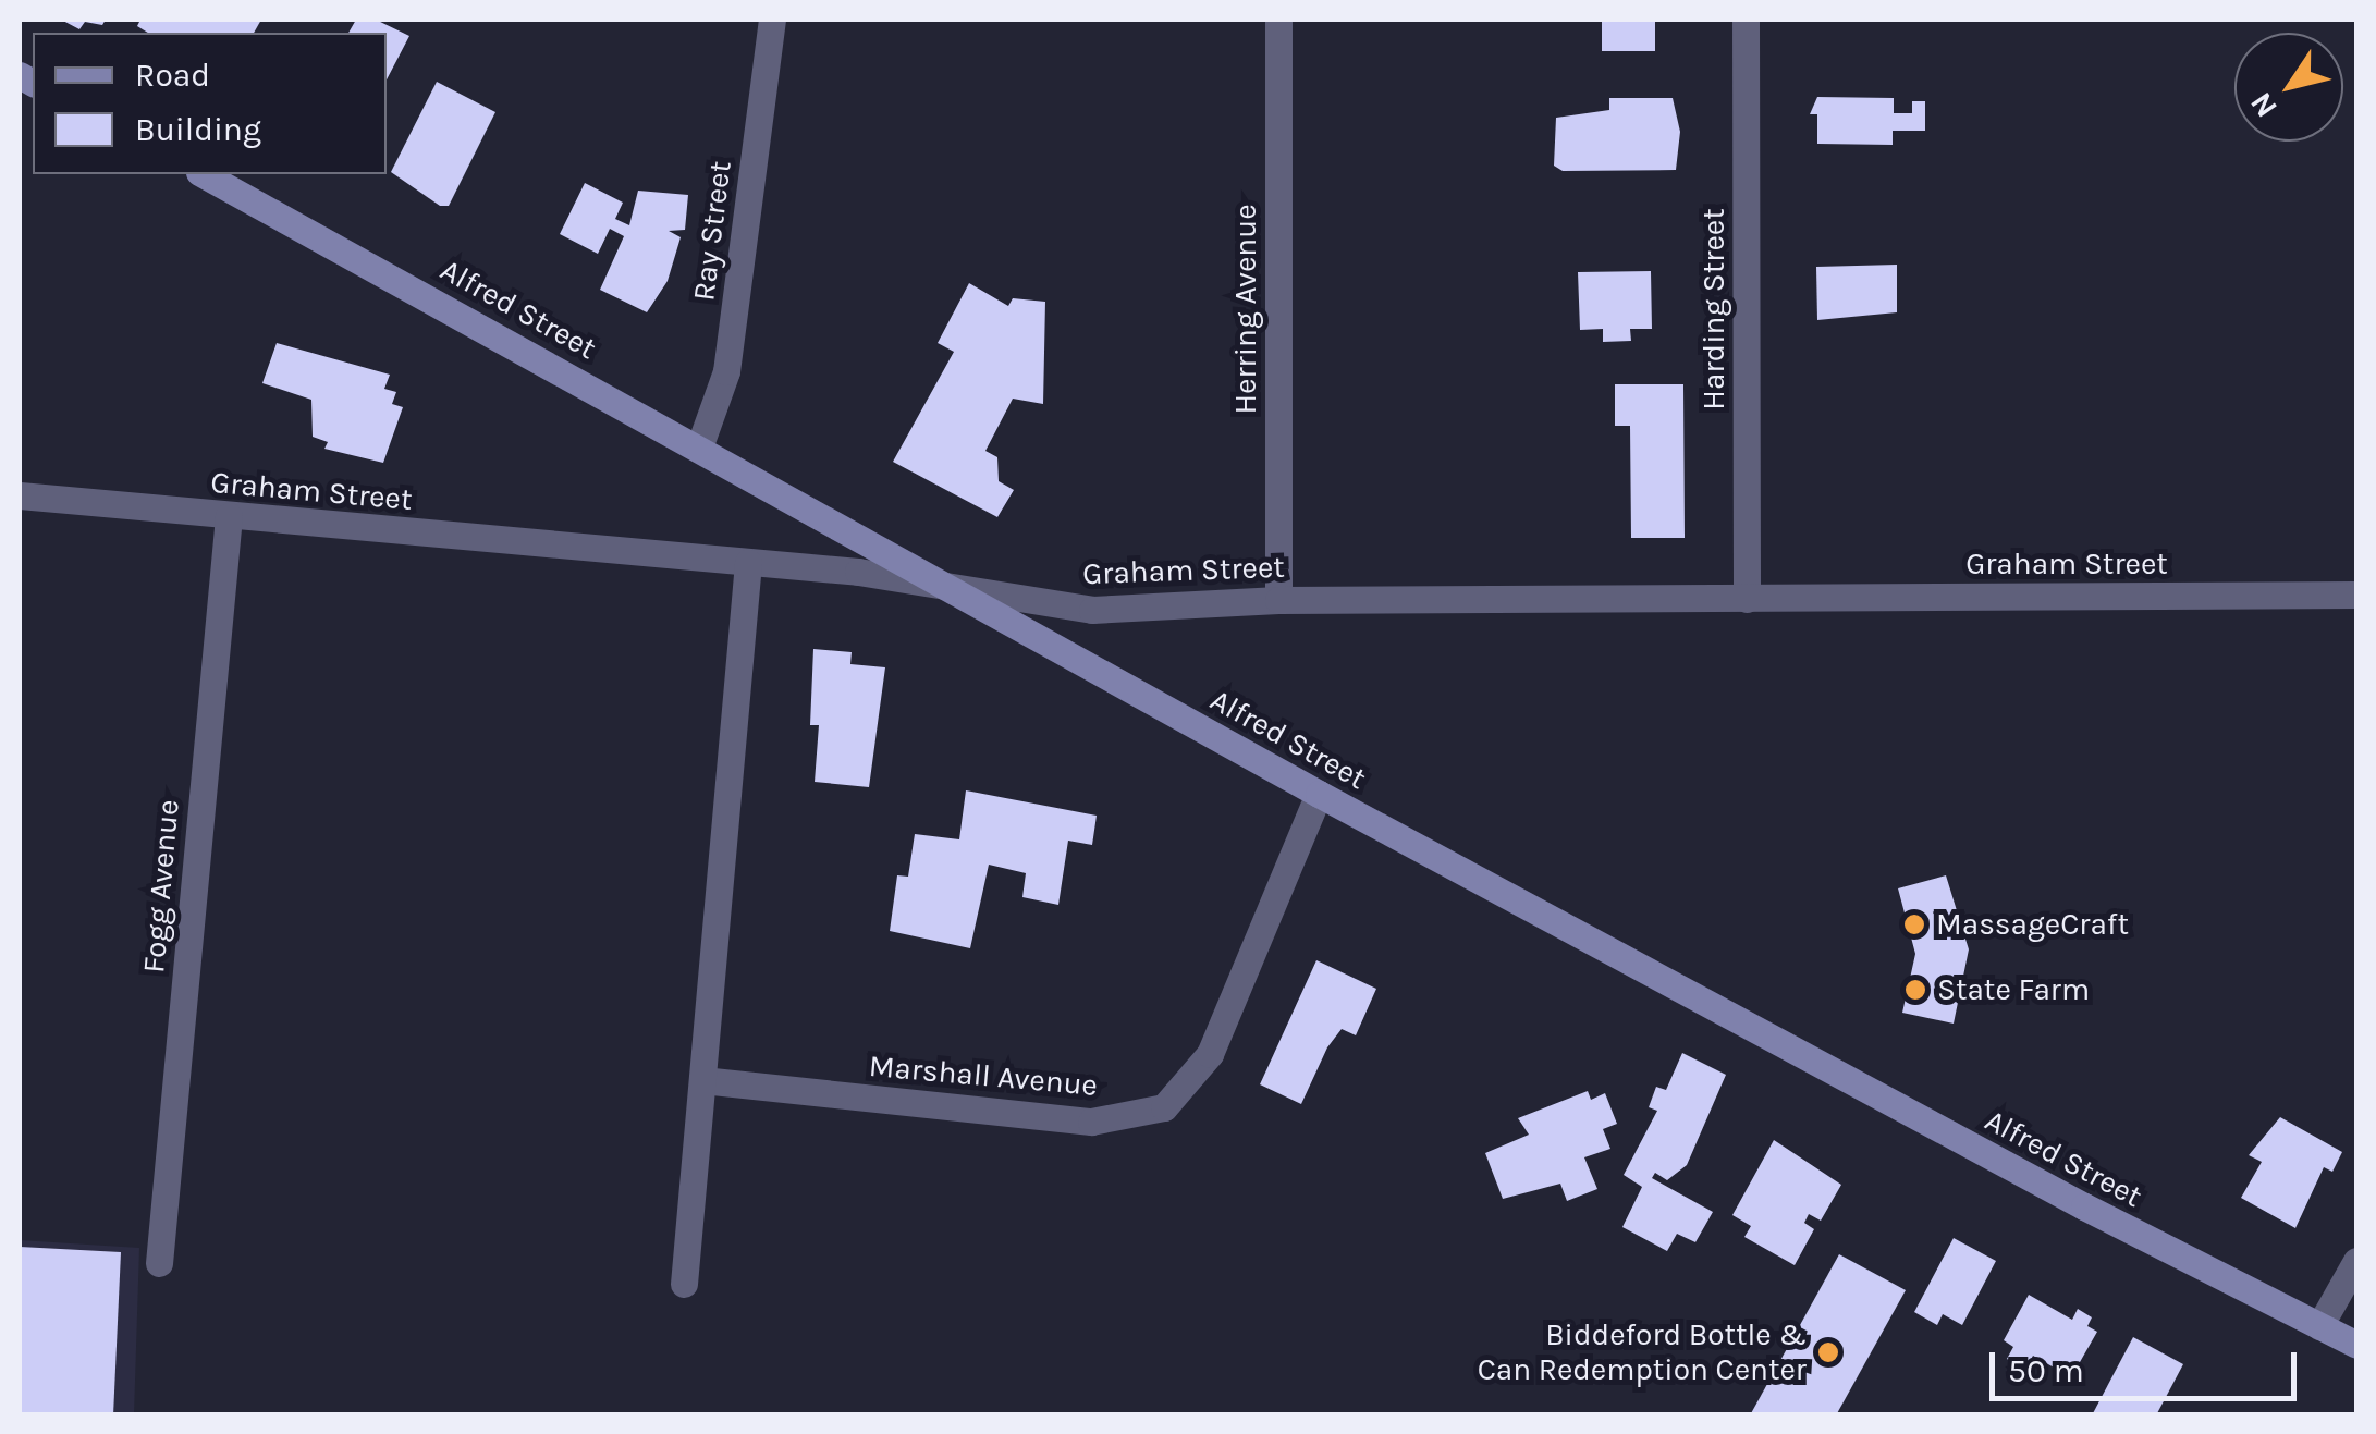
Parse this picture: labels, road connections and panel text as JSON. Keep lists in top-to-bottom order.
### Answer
{
  "streets": {
    "main road": ["Alfred Street"],
    "street": [
      "Ray Street",
      "Herring Avenue",
      "Harding Street",
      "Graham Street",
      "Fogg Avenue",
      "Marshall Avenue"
    ]
  },
  "crossings": [
    ["Ray Street", "Alfred Street"],
    ["Alfred Street", "Graham Street"],
    ["Alfred Street", "Marshall Avenue"],
    ["Herring Avenue", "Graham Street"],
    ["Harding Street", "Graham Street"],
    ["Graham Street", "Fogg Avenue"]
  ],
  "places": ["MassageCraft", "State Farm", "Biddeford Bottle & Can Redemption Center"],
  "legend": ["Road", "Building"],
  "scale_bar": "50 m",
  "north": "bottom left"
}
